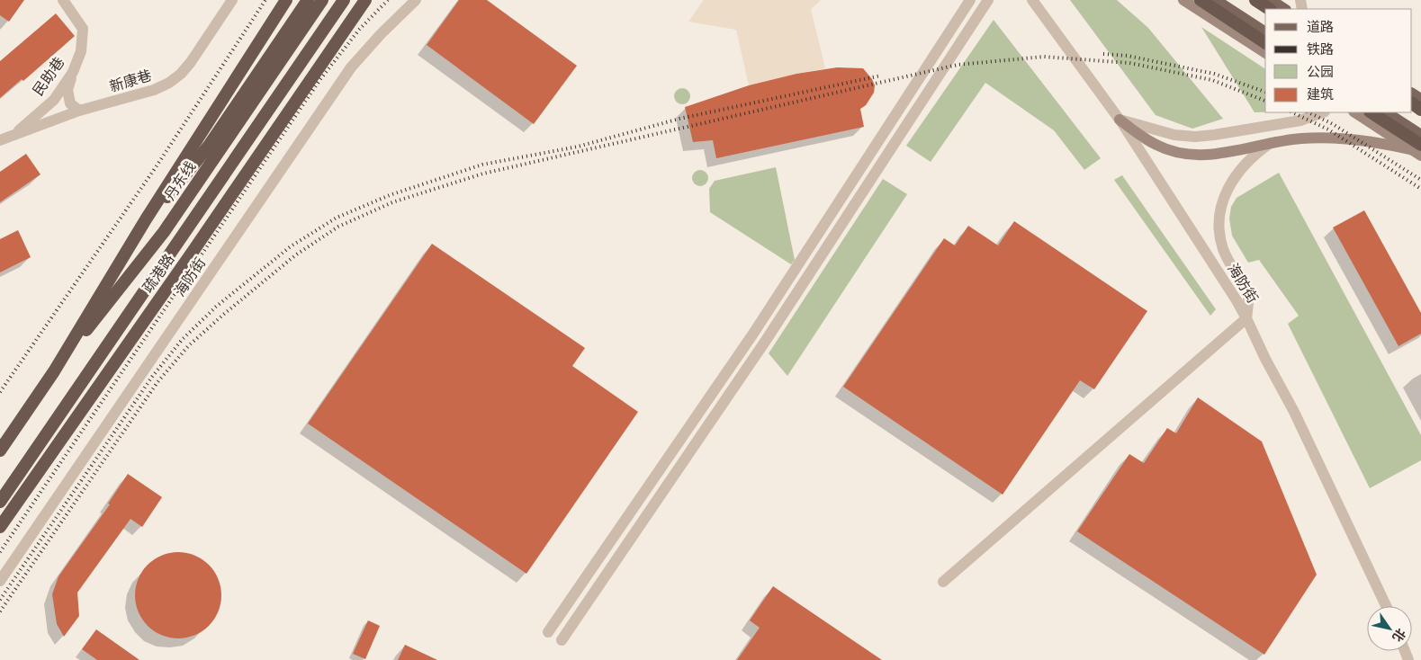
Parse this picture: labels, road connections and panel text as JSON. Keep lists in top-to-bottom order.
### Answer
{
  "streets": {
    "highway": ["丹东线", "疏港路"],
    "street": ["民助巷", "新康巷", "海防街"]
  },
  "crossings": [
    ["民助巷", "新康巷"]
  ],
  "legend": [
    "道路",
    "铁路",
    "公园",
    "建筑"
  ],
  "north": "bottom right"
}
